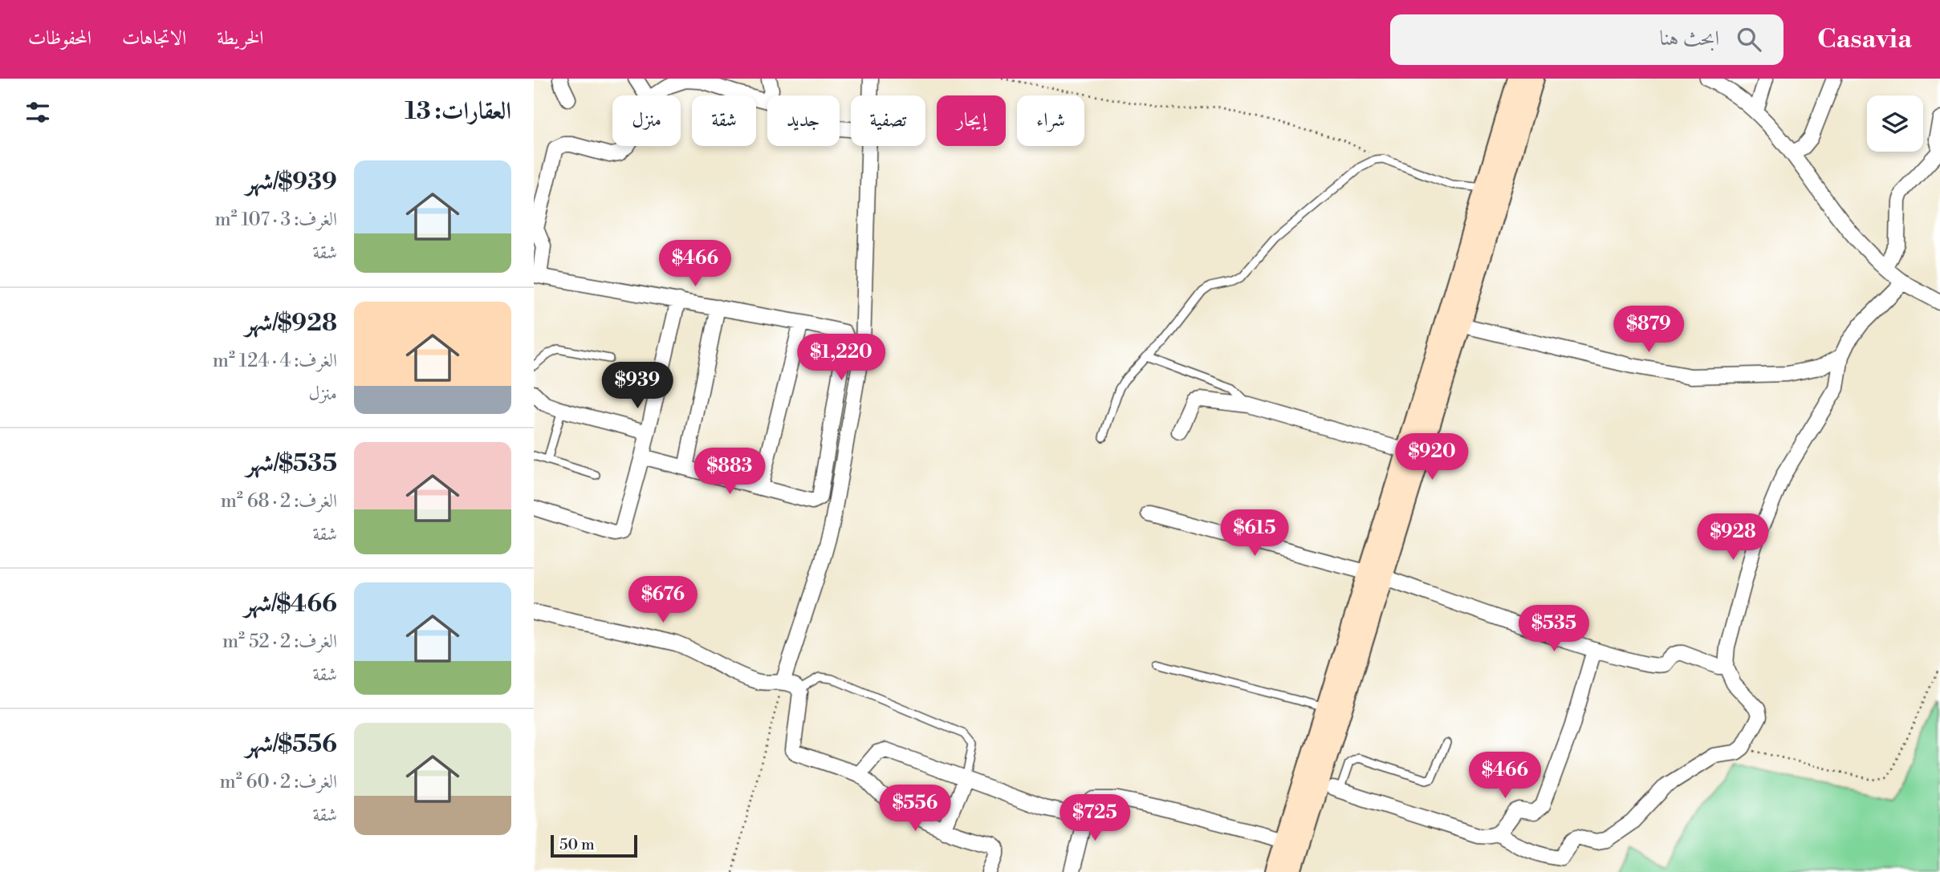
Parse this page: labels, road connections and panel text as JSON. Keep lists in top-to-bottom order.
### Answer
{
  "scale_bar": "50 m",
  "page": {
    "header": "Casavia",
    "search": "ابحث هنا",
    "nav": ["الخريطة", "الاتجاهات", "المحفوظات"],
    "heading": "العقارات: 13",
    "chip": [
      "شراء",
      "إيجار",
      "تصفية",
      "جديد",
      "شقة",
      "منزل"
    ],
    "list": [
      {
        "name": "$939/شهر",
        "note": "الغرف: 3 · 107 m² · شقة"
      },
      {
        "name": "$928/شهر",
        "note": "الغرف: 4 · 124 m² · منزل"
      },
      {
        "name": "$535/شهر",
        "note": "الغرف: 2 · 68 m² · شقة"
      },
      {
        "name": "$466/شهر",
        "note": "الغرف: 2 · 52 m² · شقة"
      },
      {
        "name": "$556/شهر",
        "note": "الغرف: 2 · 60 m² · شقة"
      }
    ],
    "price": [
      "$466",
      "$879",
      "$1,220",
      "$939",
      "$920",
      "$883",
      "$615",
      "$928",
      "$676",
      "$535",
      "$466",
      "$556",
      "$725"
    ],
    "scale": "50 m"
  }
}
